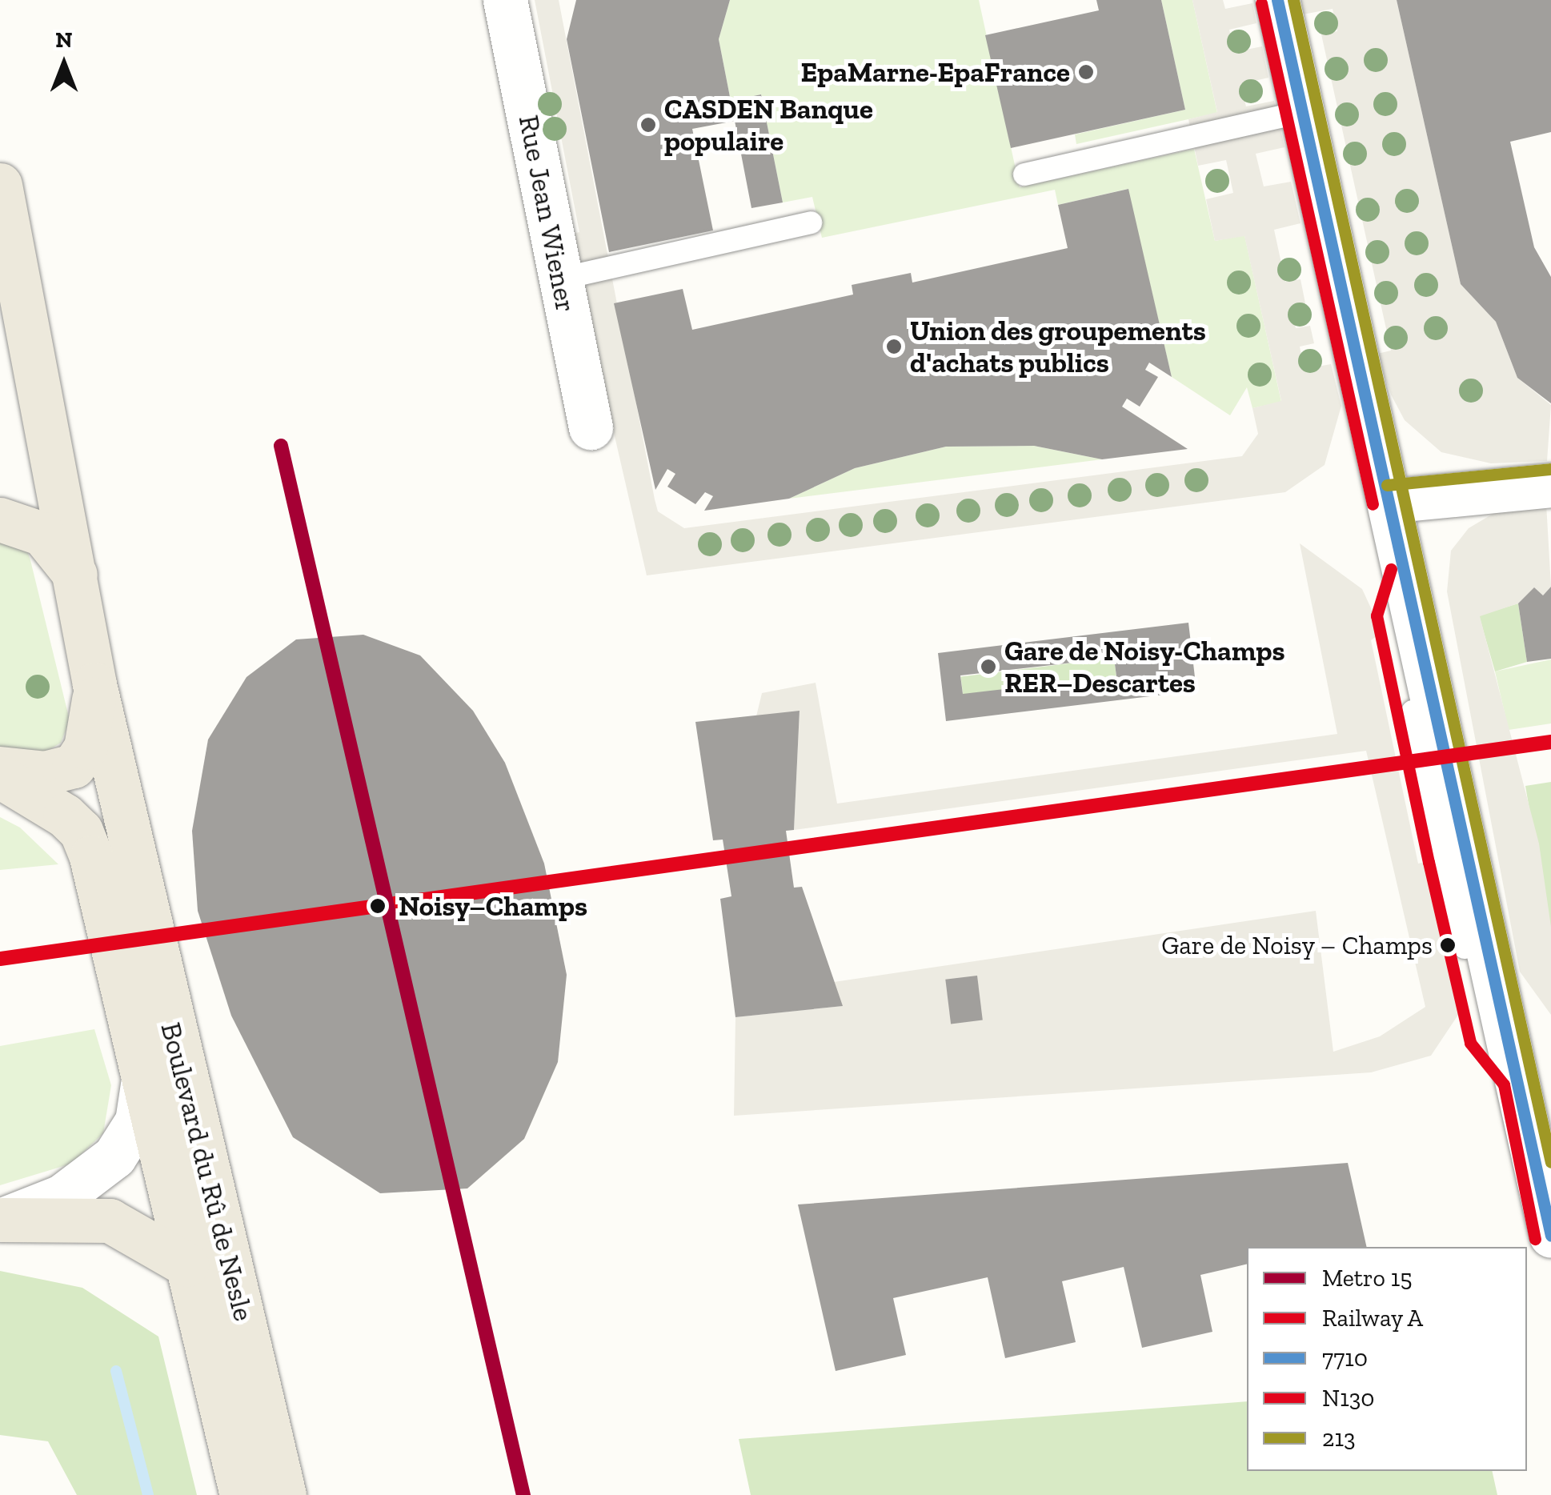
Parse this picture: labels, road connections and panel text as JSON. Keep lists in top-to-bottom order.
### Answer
{
  "streets": {
    "main road": ["Boulevard du Rû de Nesle"],
    "street": ["Rue Jean Wiener"]
  },
  "places": [
    "EpaMarne-EpaFrance",
    "CASDEN Banque populaire",
    "Union des groupements d'achats publics",
    "Gare de Noisy-Champs RER–Descartes",
    "Noisy–Champs",
    "Gare de Noisy – Champs"
  ],
  "lines": [
    "transit line 7710",
    "transit line 213",
    "transit line N130",
    "metro line 15",
    "rail line A"
  ],
  "legend": [
    "Metro 15",
    "Railway A",
    "7710",
    "N130",
    "213"
  ],
  "north": "top"
}
